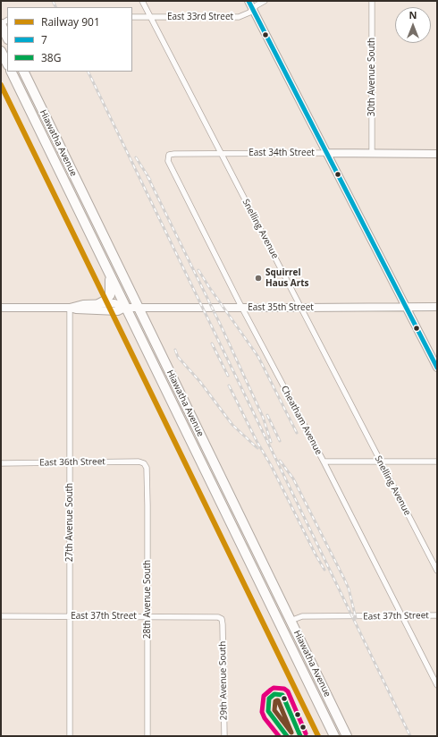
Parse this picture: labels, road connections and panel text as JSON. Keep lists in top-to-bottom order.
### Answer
{
  "streets": {
    "highway": ["Hiawatha Avenue"],
    "street": [
      "East 33rd Street",
      "30th Avenue South",
      "East 34th Street",
      "Snelling Avenue",
      "East 35th Street",
      "Cheatham Avenue",
      "East 36th Street",
      "27th Avenue South",
      "28th Avenue South",
      "East 37th Street",
      "29th Avenue South"
    ]
  },
  "crossings": [
    ["East 33rd Street", "Snelling Avenue"],
    ["30th Avenue South", "East 34th Street"],
    ["Hiawatha Avenue", "East 35th Street"],
    ["Hiawatha Avenue", "East 37th Street"],
    ["East 34th Street", "Snelling Avenue"],
    ["East 34th Street", "Cheatham Avenue"],
    ["Snelling Avenue", "East 35th Street"],
    ["East 35th Street", "Cheatham Avenue"],
    ["East 35th Street", "27th Avenue South"],
    ["Cheatham Avenue", "East 37th Street"],
    ["East 36th Street", "27th Avenue South"],
    ["East 36th Street", "28th Avenue South"],
    ["27th Avenue South", "East 37th Street"],
    ["28th Avenue South", "East 37th Street"],
    ["East 37th Street", "29th Avenue South"]
  ],
  "places": ["Squirrel Haus Arts"],
  "lines": ["transit line 7", "rail line 901", "transit line 38G"],
  "legend": ["Railway 901", "7", "38G"],
  "north": "top"
}
